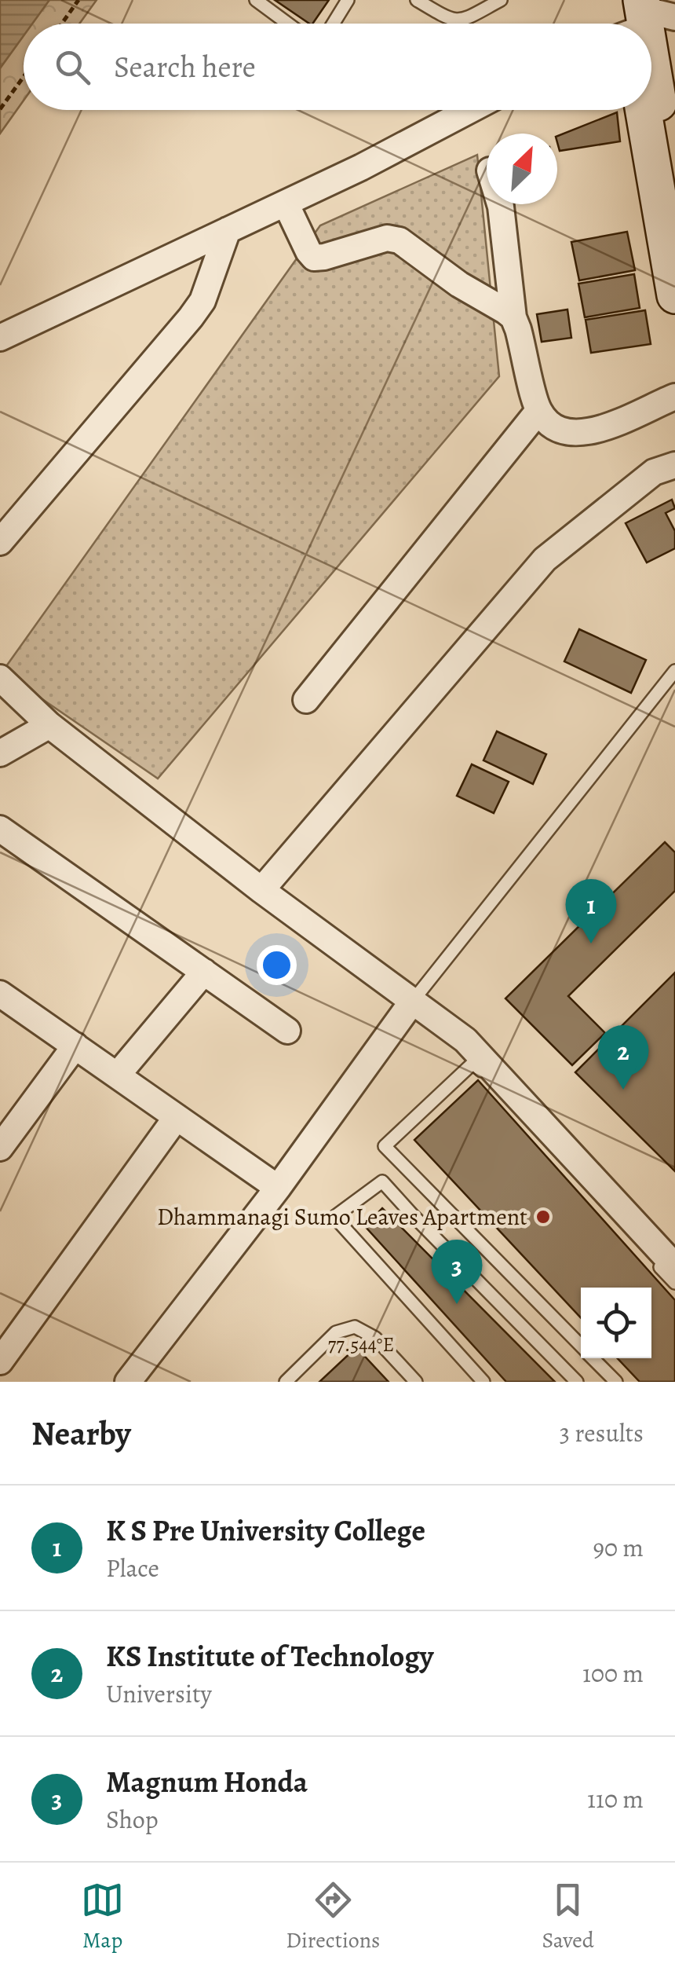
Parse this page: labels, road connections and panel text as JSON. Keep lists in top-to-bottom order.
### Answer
{
  "places": ["Dhammanagi Sumo Leaves Apartment"],
  "north": "top right",
  "page": {
    "search": "Search here",
    "pins": ["1", "2", "3"],
    "heading": ["Nearby", "3 results"],
    "list": [
      {
        "mark": "1",
        "name": "K S Pre University College",
        "note": "Place",
        "value": "90 m"
      },
      {
        "mark": "2",
        "name": "KS Institute of Technology",
        "note": "University",
        "value": "100 m"
      },
      {
        "mark": "3",
        "name": "Magnum Honda",
        "note": "Shop",
        "value": "110 m"
      }
    ],
    "nav": ["Map", "Directions", "Saved"]
  },
  "coordinates": ["77.544°E"]
}
